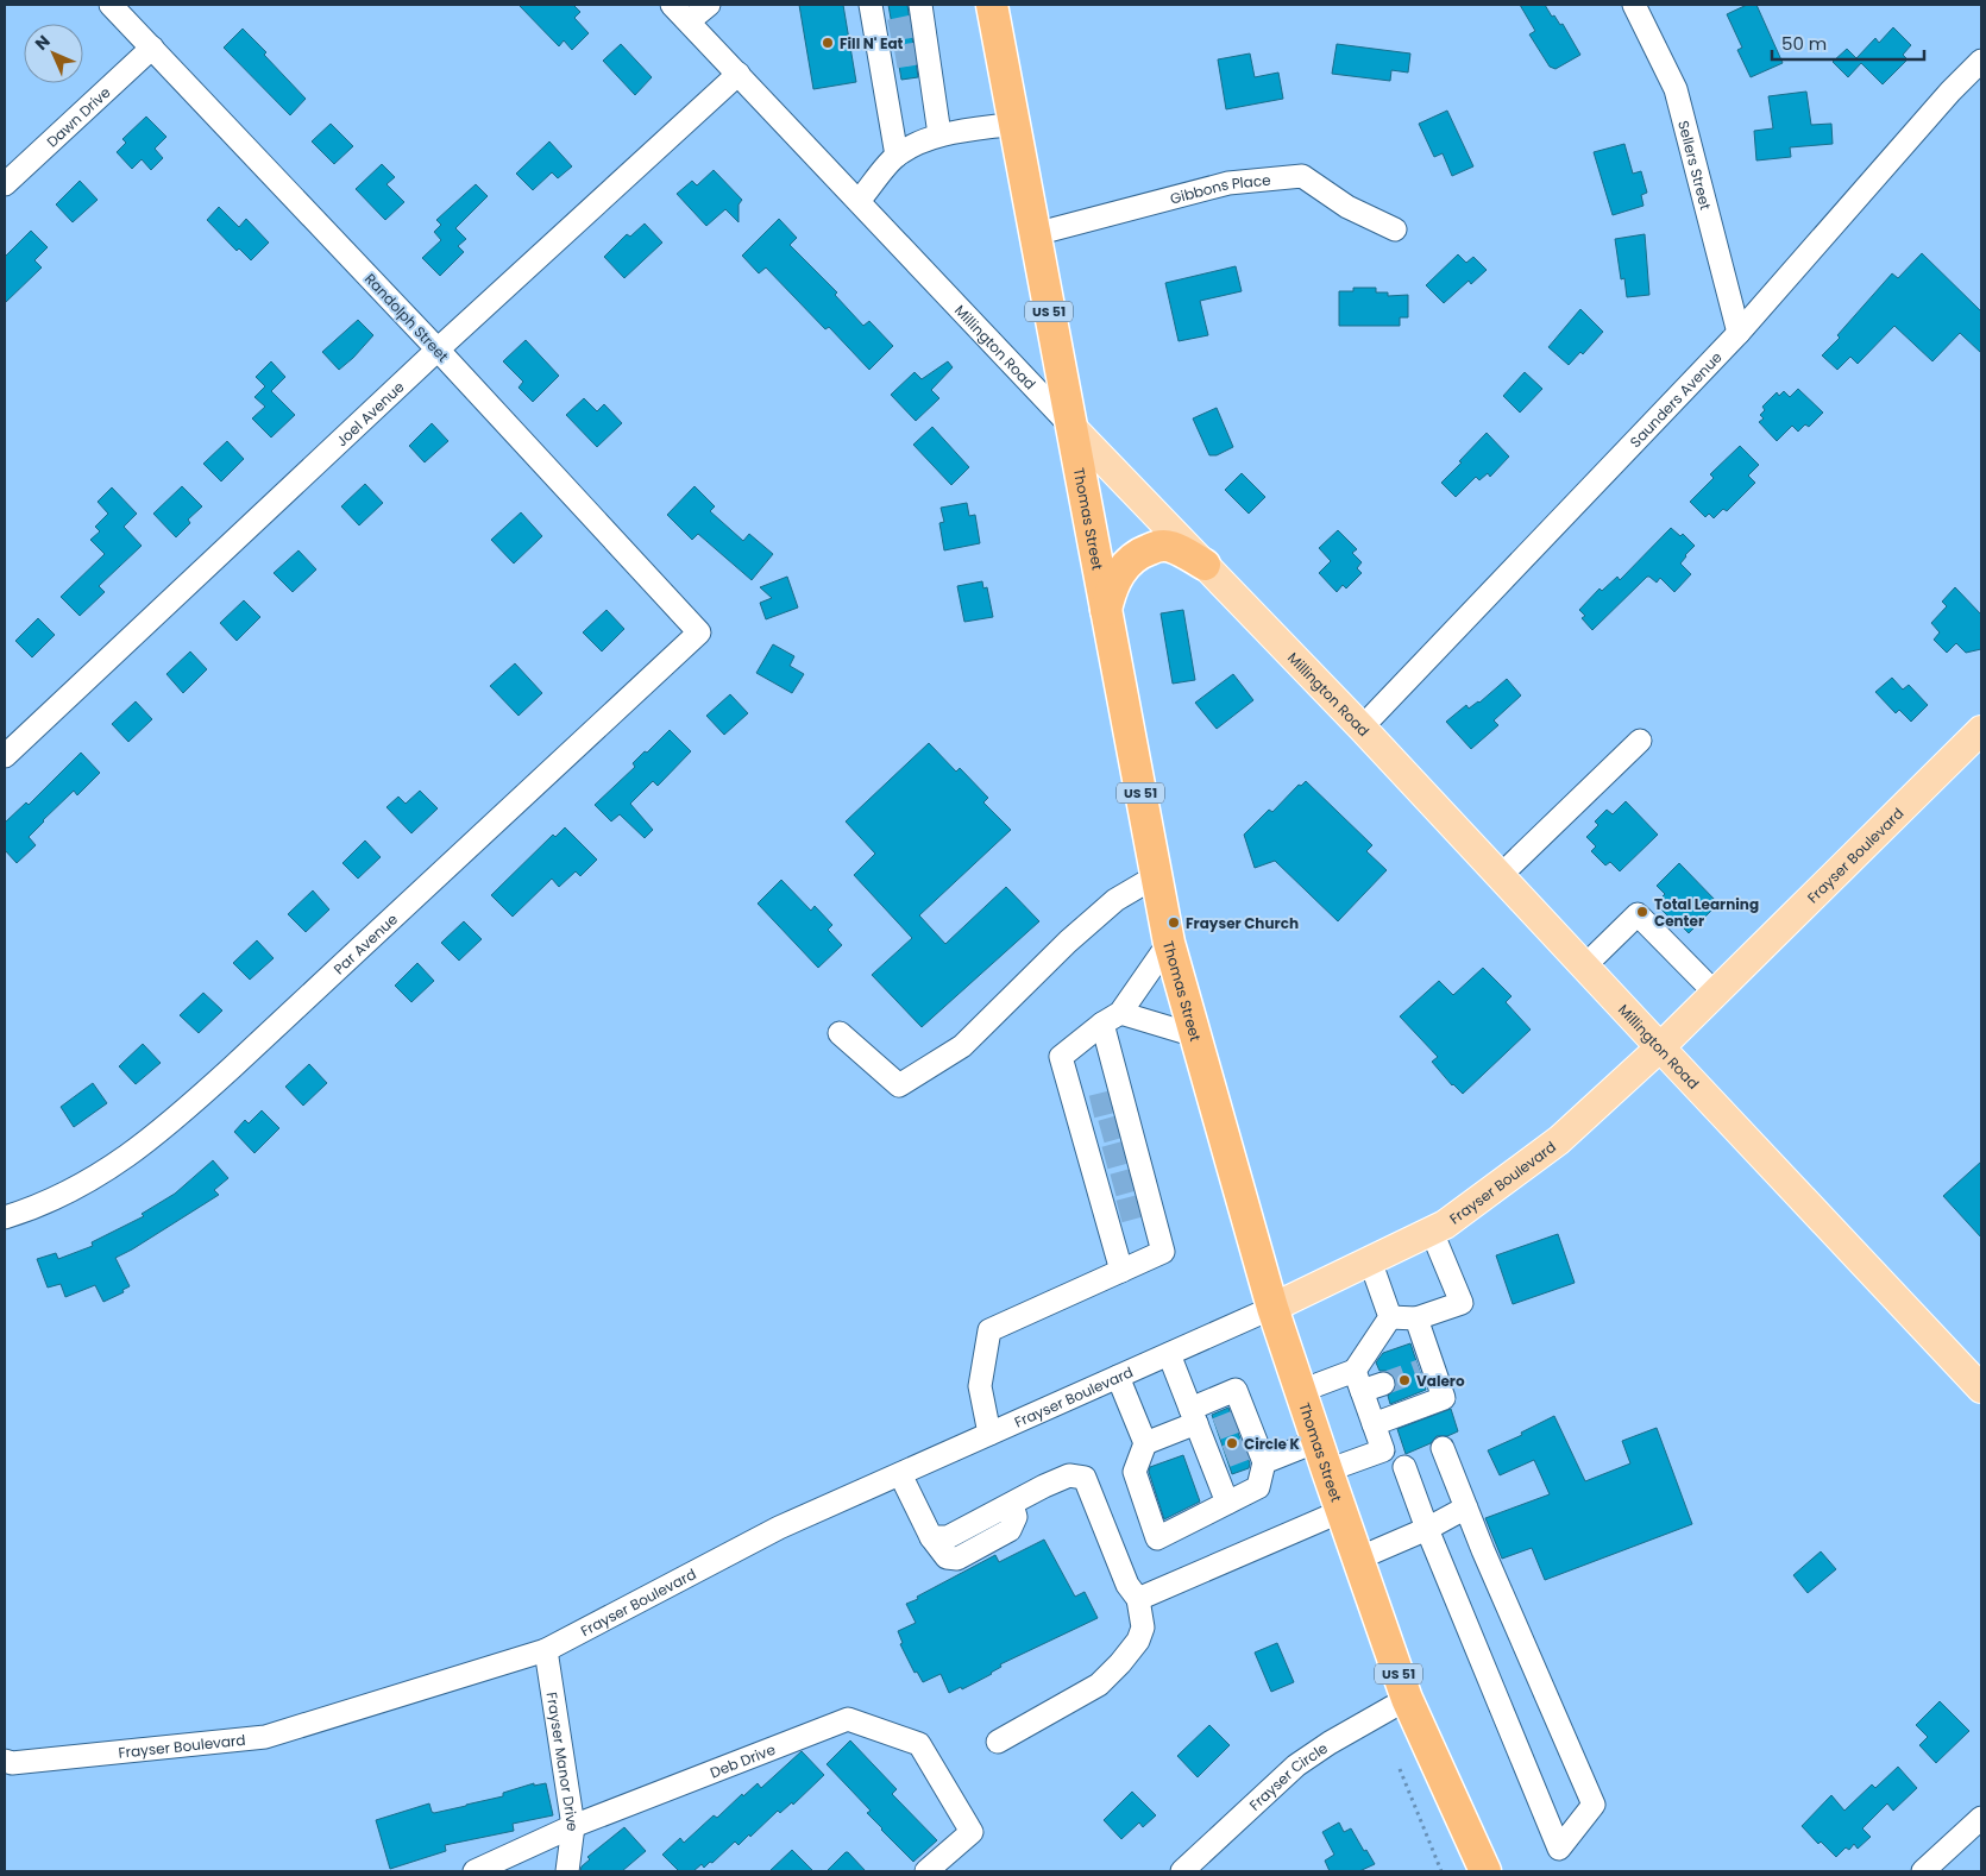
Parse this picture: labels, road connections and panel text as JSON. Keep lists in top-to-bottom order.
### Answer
{
  "streets": {
    "highway": ["US 51", "Thomas Street"],
    "main road": ["Millington Road", "Frayser Boulevard"],
    "street": [
      "Dawn Drive",
      "Sellers Street",
      "Gibbons Place",
      "Randolph Street",
      "Saunders Avenue",
      "Joel Avenue",
      "Par Avenue",
      "Deb Drive",
      "Frayser Manor Drive",
      "Frayser Circle"
    ]
  },
  "crossings": [
    ["Dawn Drive", "Randolph Street"],
    ["Sellers Street", "Saunders Avenue"],
    ["Gibbons Place", "Thomas Street"],
    ["Randolph Street", "Joel Avenue"],
    ["Randolph Street", "Par Avenue"],
    ["Millington Road", "Saunders Avenue"],
    ["Millington Road", "Joel Avenue"],
    ["Millington Road", "Thomas Street"],
    ["Millington Road", "Frayser Boulevard"],
    ["Thomas Street", "Frayser Boulevard"],
    ["Thomas Street", "Frayser Circle"],
    ["Frayser Boulevard", "Frayser Manor Drive"],
    ["Deb Drive", "Frayser Manor Drive"]
  ],
  "places": [
    "Fill N' Eat",
    "Total Learning Center",
    "Frayser Church",
    "Valero",
    "Circle K"
  ],
  "scale_bar": "50 m",
  "north": "top left"
}
